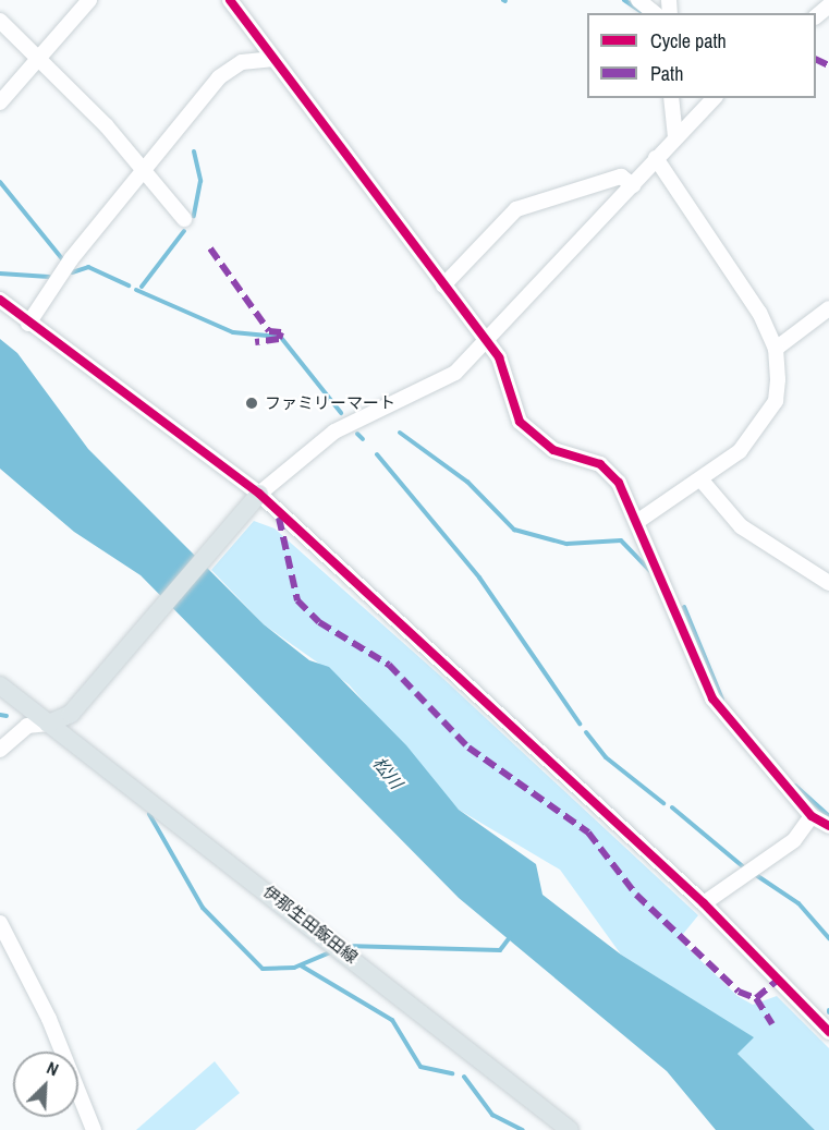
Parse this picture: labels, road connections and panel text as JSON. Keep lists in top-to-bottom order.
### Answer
{
  "streets": {
    "main road": ["伊那生田飯田線"]
  },
  "water": ["松川"],
  "places": ["ファミリーマート"],
  "legend": ["Cycle path", "Path"],
  "north": "top right"
}
